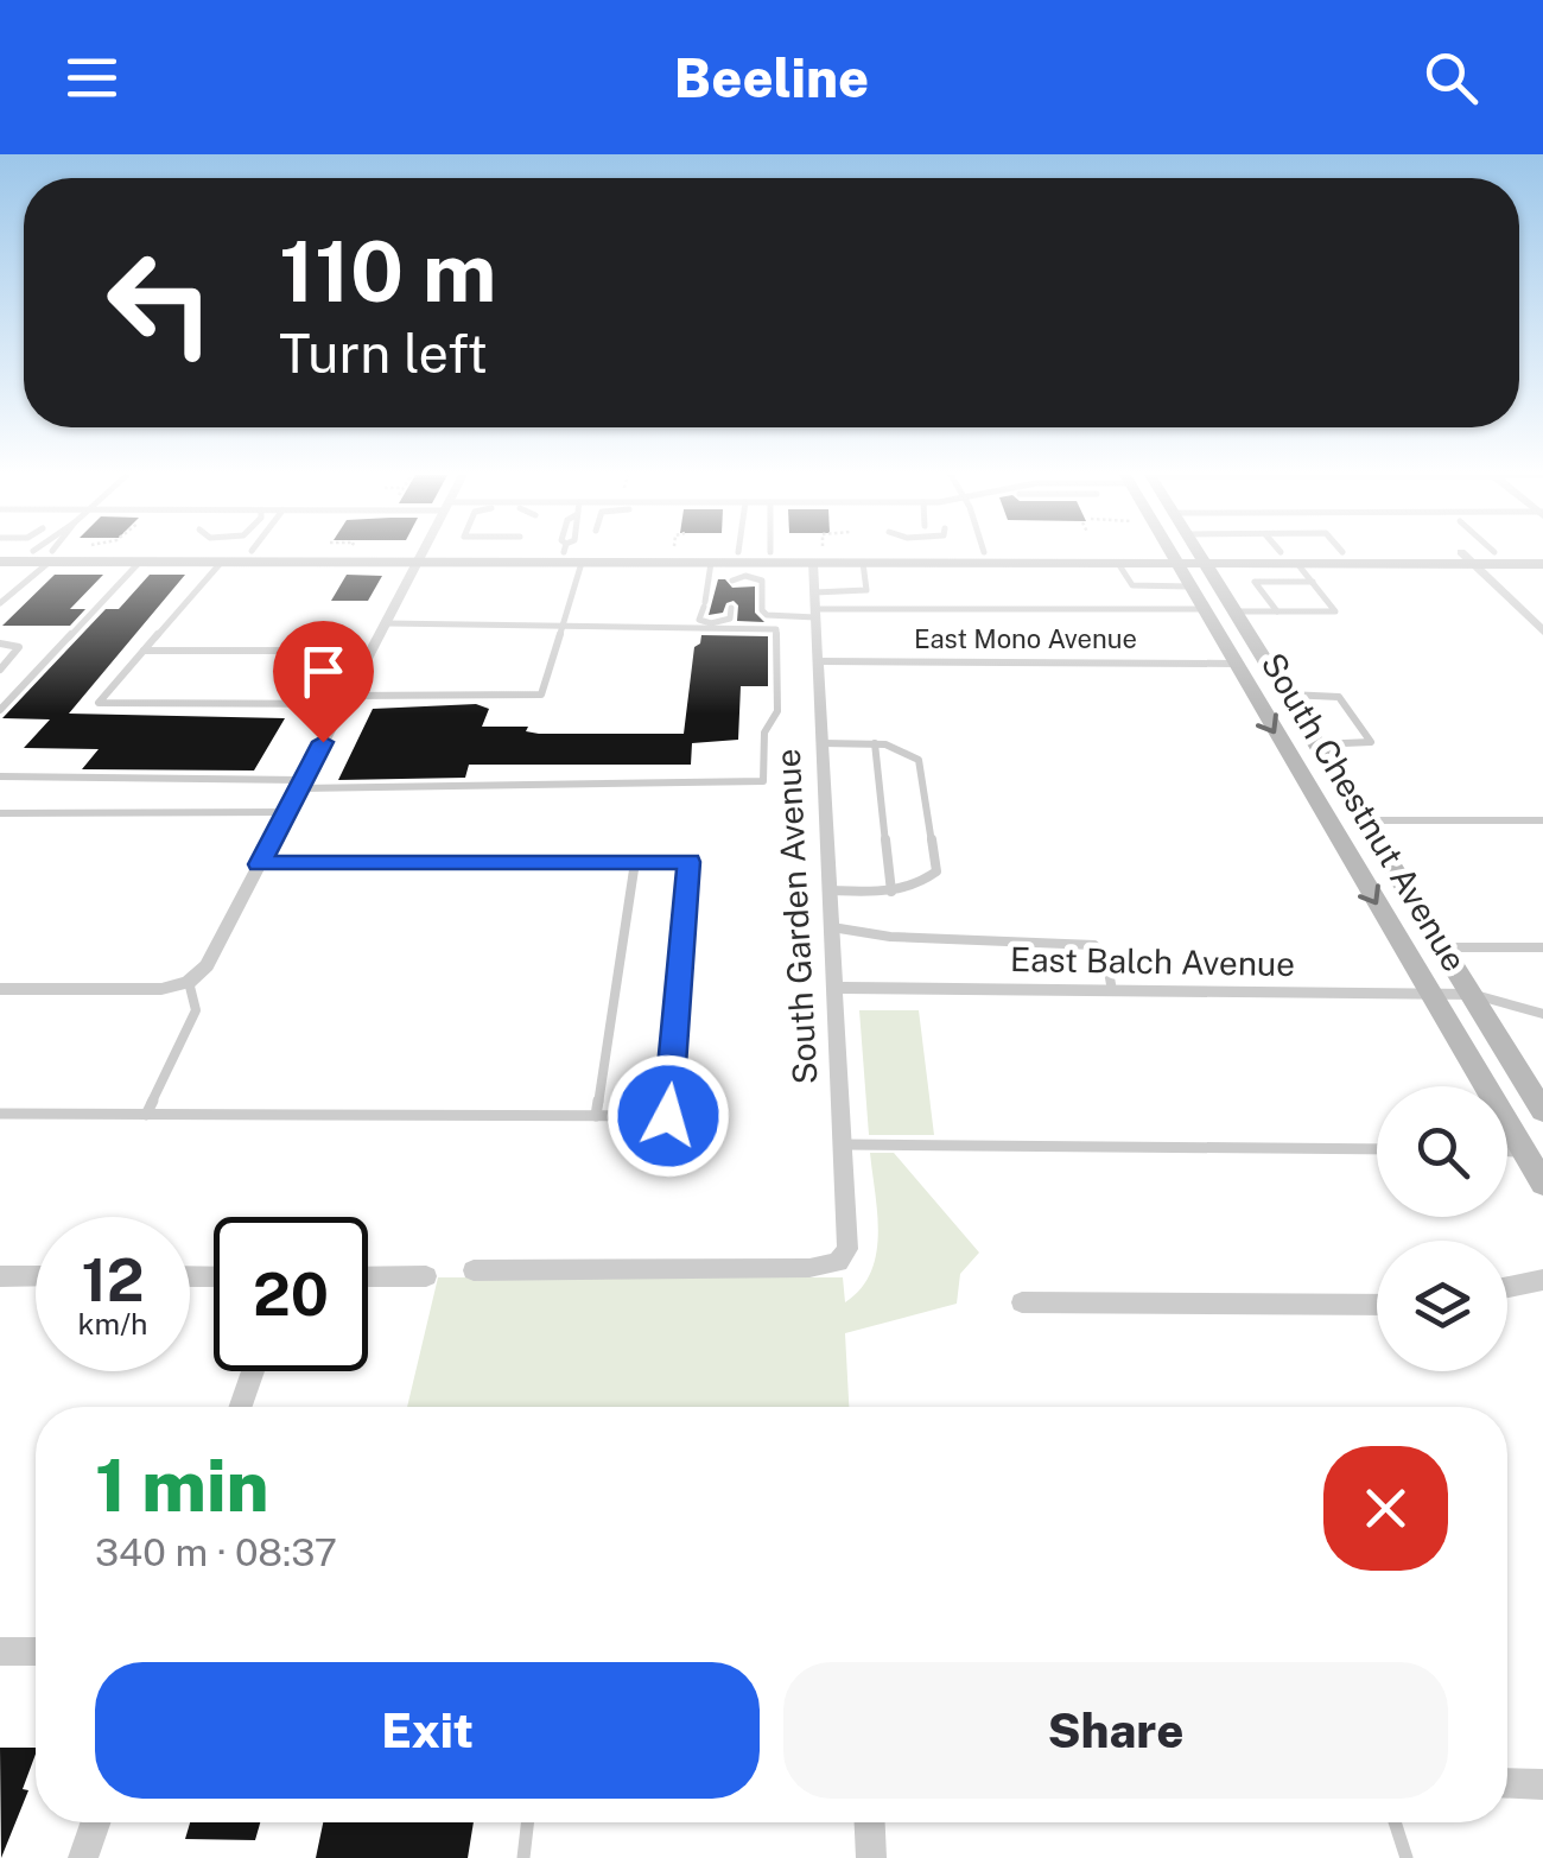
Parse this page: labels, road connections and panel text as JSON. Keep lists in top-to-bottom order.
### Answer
{
  "streets": {
    "main road": ["South Chestnut Avenue"],
    "street": ["East Mono Avenue", "South Garden Avenue", "East Balch Avenue"]
  },
  "crossings": [
    ["East Mono Avenue", "South Chestnut Avenue"],
    ["East Mono Avenue", "South Garden Avenue"],
    ["South Chestnut Avenue", "East Balch Avenue"],
    ["South Garden Avenue", "East Balch Avenue"]
  ],
  "page": {
    "header": "Beeline",
    "turn": ["110 m", "Turn left"],
    "speed": "12 km/h",
    "limit": "20",
    "heading": ["1 min", "340 m · 08:37"],
    "buttons": ["Exit", "Share"]
  }
}
